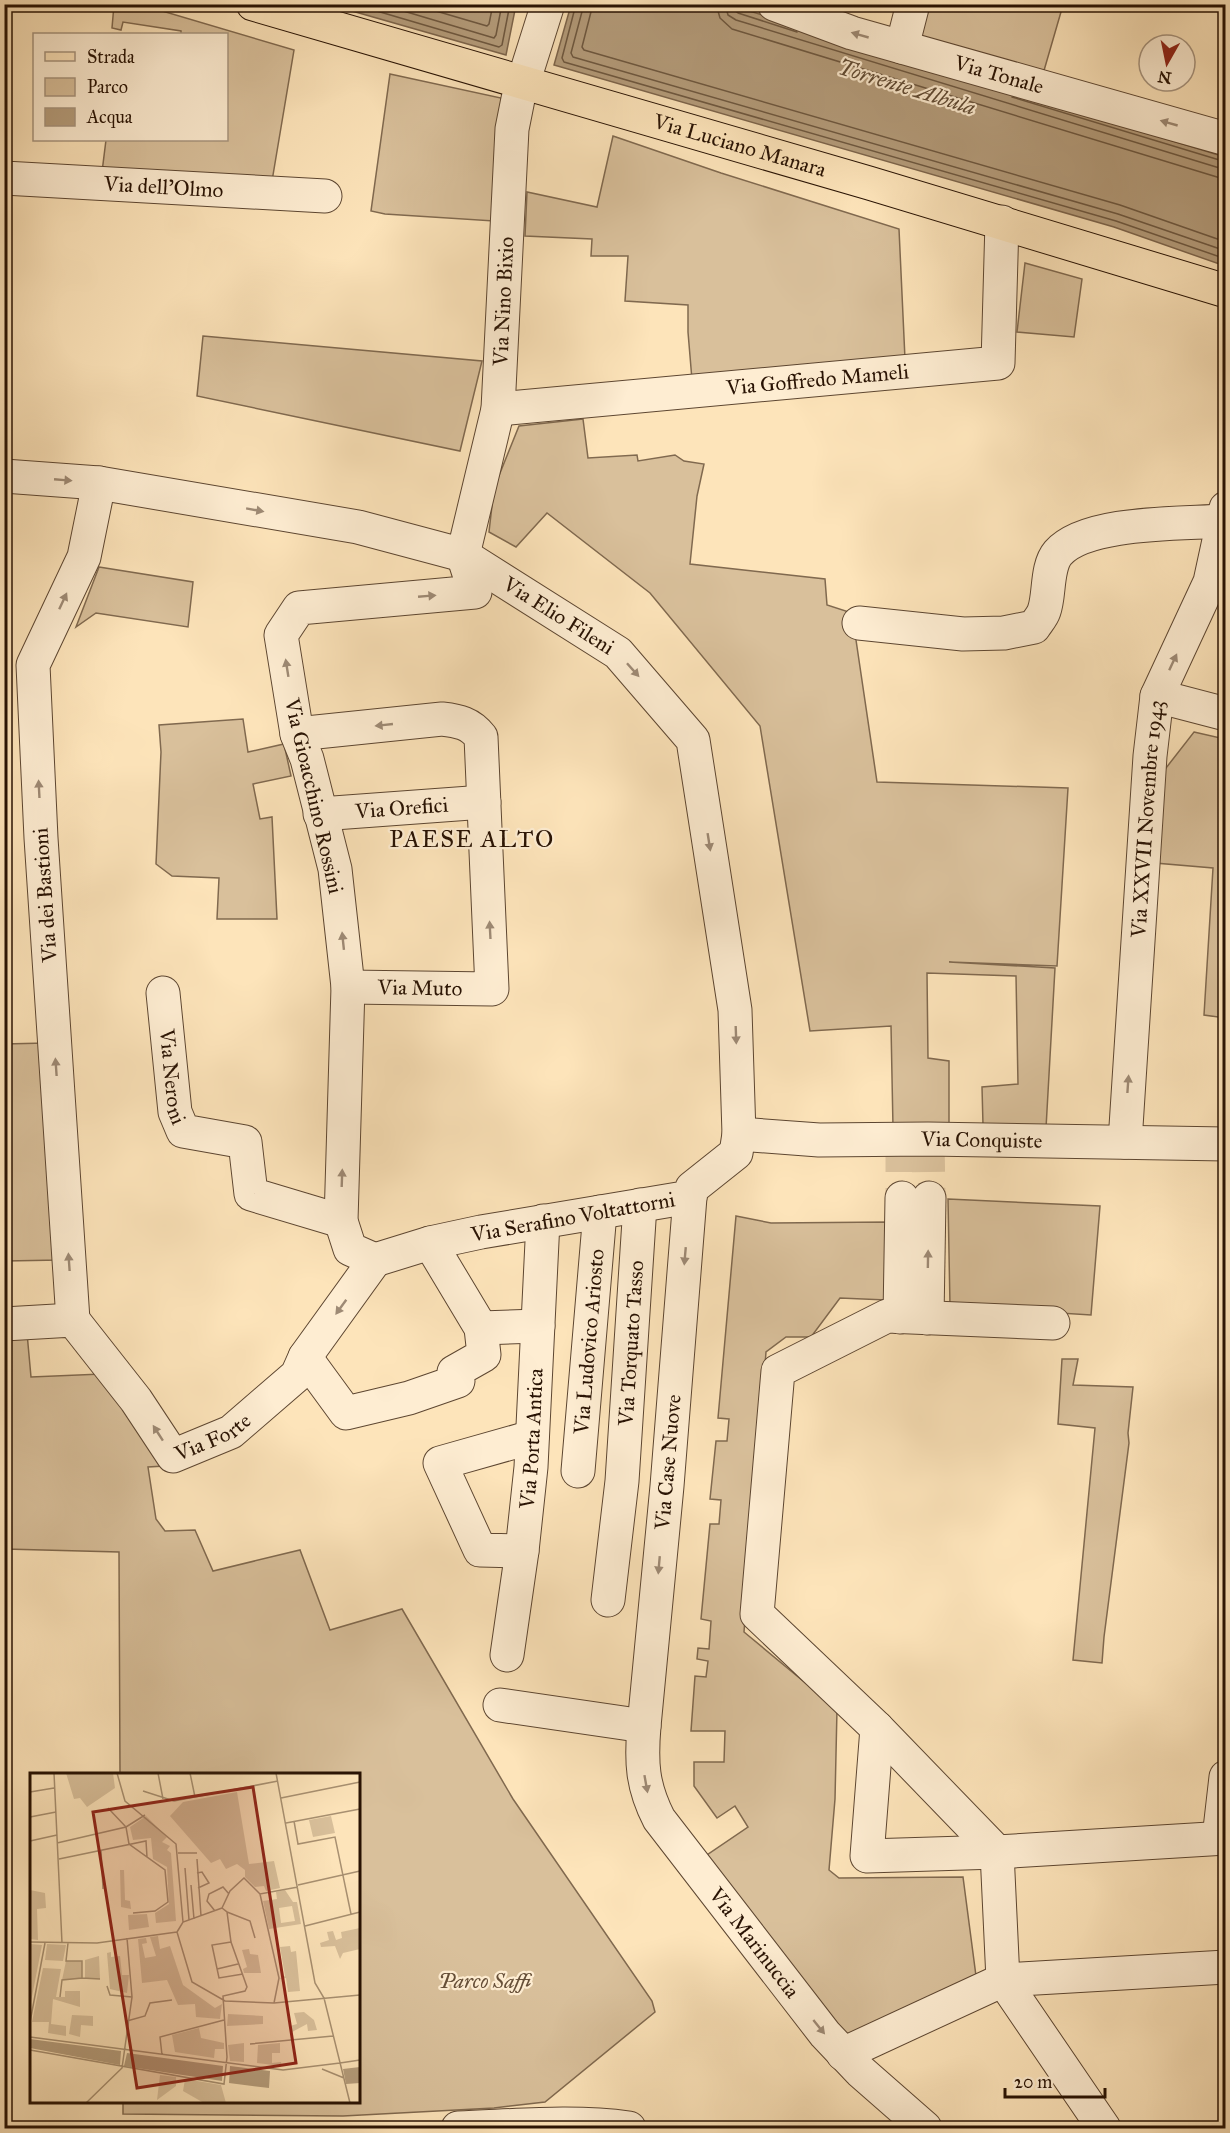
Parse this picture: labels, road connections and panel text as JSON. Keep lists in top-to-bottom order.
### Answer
{
  "streets": {
    "main road": ["Via Luciano Manara"],
    "street": [
      "Via Tonale",
      "Via dell'Olmo",
      "Via Nino Bixio",
      "Via Goffredo Mameli",
      "Via Elio Fileni",
      "Via Gioacchino Rossini",
      "Via Orefici",
      "Via XXVII Novembre 1943",
      "Via dei Bastioni",
      "Via Muto",
      "Via Neroni",
      "Via Conquiste",
      "Via Serafino Voltattorni",
      "Via Ludovico Ariosto",
      "Via Torquato Tasso",
      "Via Forte",
      "Via Porta Antica",
      "Via Case Nuove",
      "Via Marinuccia"
    ]
  },
  "crossings": [
    ["Via Luciano Manara", "Via Nino Bixio"],
    ["Via Luciano Manara", "Via Goffredo Mameli"],
    ["Via Nino Bixio", "Via Goffredo Mameli"],
    ["Via Nino Bixio", "Via Elio Fileni"],
    ["Via Nino Bixio", "Via Gioacchino Rossini"],
    ["Via Elio Fileni", "Via Gioacchino Rossini"],
    ["Via Elio Fileni", "Via dei Bastioni"],
    ["Via Elio Fileni", "Via Conquiste"],
    ["Via Elio Fileni", "Via Serafino Voltattorni"],
    ["Via Gioacchino Rossini", "Via Orefici"],
    ["Via Gioacchino Rossini", "Via Muto"],
    ["Via Gioacchino Rossini", "Via Neroni"],
    ["Via Gioacchino Rossini", "Via Serafino Voltattorni"],
    ["Via Gioacchino Rossini", "Via Forte"],
    ["Via Orefici", "Via Muto"],
    ["Via XXVII Novembre 1943", "Via Conquiste"],
    ["Via dei Bastioni", "Via Forte"],
    ["Via Conquiste", "Via Serafino Voltattorni"],
    ["Via Serafino Voltattorni", "Via Ludovico Ariosto"],
    ["Via Serafino Voltattorni", "Via Torquato Tasso"],
    ["Via Serafino Voltattorni", "Via Forte"],
    ["Via Serafino Voltattorni", "Via Porta Antica"],
    ["Via Serafino Voltattorni", "Via Case Nuove"],
    ["Via Case Nuove", "Via Marinuccia"]
  ],
  "one_way": [
    "Via Tonale",
    "Via Elio Fileni",
    "Via XXVII Novembre 1943",
    "Via dei Bastioni",
    "Via Case Nuove"
  ],
  "districts": ["PAESE ALTO"],
  "water": ["Torrente Albula"],
  "parks": ["Parco Saffi"],
  "legend": ["Strada", "Parco", "Acqua"],
  "scale_bar": "20 m",
  "north": "bottom"
}
